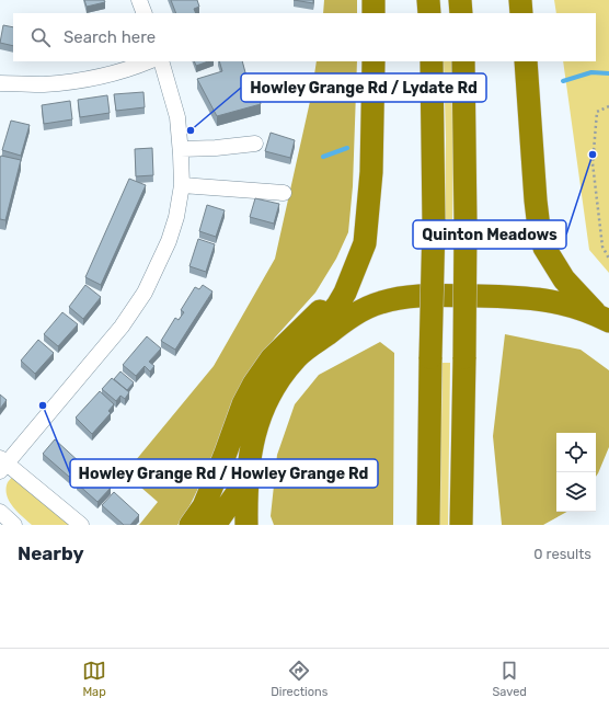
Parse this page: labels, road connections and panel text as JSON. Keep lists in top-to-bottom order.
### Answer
{
  "places": ["Howley Grange Rd / Lydate Rd", "Quinton Meadows", "Howley Grange Rd / Howley Grange Rd"],
  "page": {
    "search": "Search here",
    "heading": ["Nearby", "0 results"],
    "nav": ["Map", "Directions", "Saved"]
  }
}
